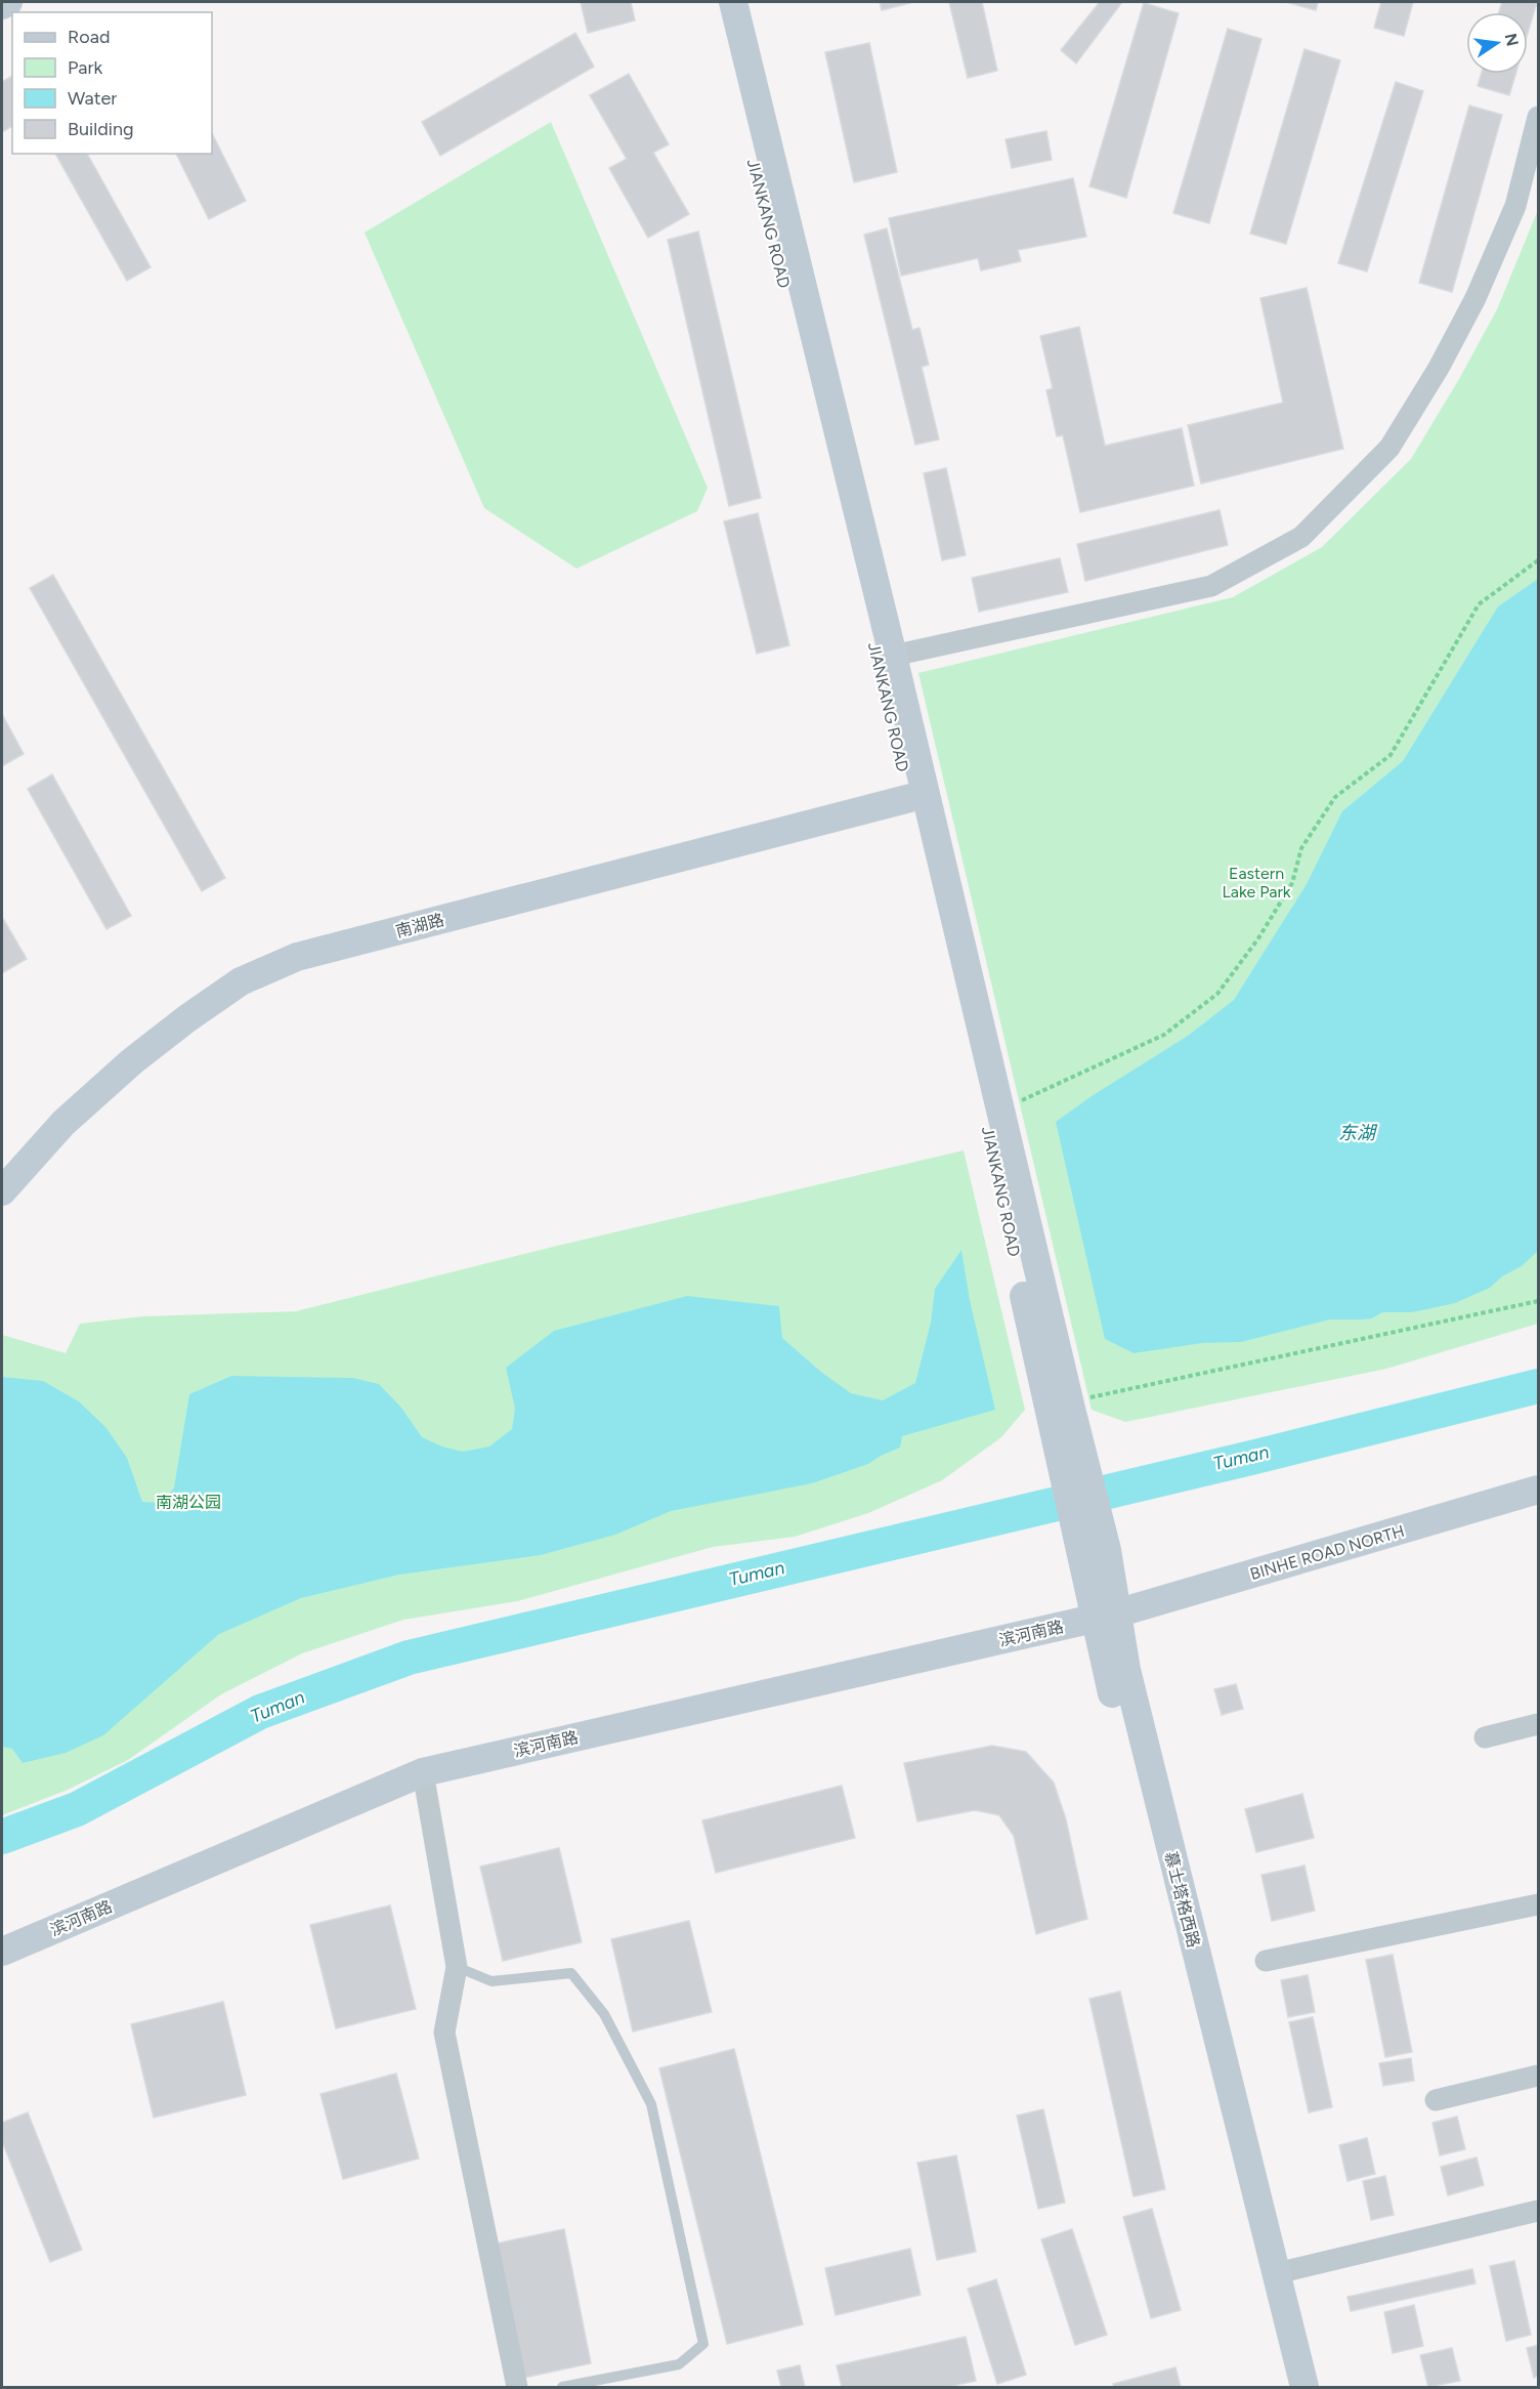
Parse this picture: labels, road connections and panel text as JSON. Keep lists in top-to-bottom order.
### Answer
{
  "streets": {
    "main road": [
      "JIANKANG ROAD",
      "南湖路",
      "BINHE ROAD NORTH",
      "滨河南路",
      "慕士塔格西路"
    ]
  },
  "crossings": [
    ["JIANKANG ROAD", "南湖路"],
    ["JIANKANG ROAD", "慕士塔格西路"],
    ["BINHE ROAD NORTH", "滨河南路"],
    ["BINHE ROAD NORTH", "慕士塔格西路"],
    ["滨河南路", "慕士塔格西路"]
  ],
  "water": ["东湖", "Tuman"],
  "parks": ["Eastern Lake Park", "南湖公园"],
  "legend": [
    "Road",
    "Park",
    "Water",
    "Building"
  ],
  "north": "right"
}
